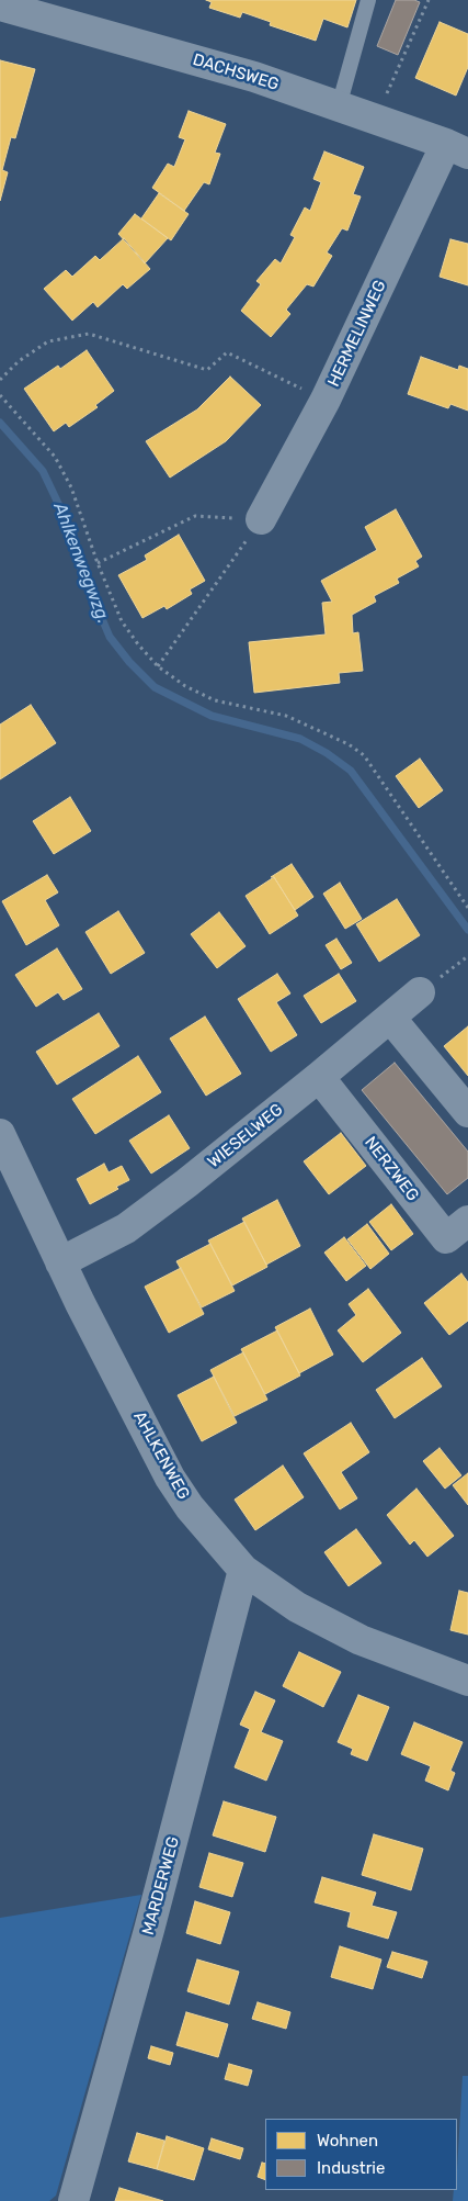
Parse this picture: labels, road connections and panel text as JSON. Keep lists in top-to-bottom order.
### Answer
{
  "streets": {
    "street": [
      "DACHSWEG",
      "HERMELINWEG",
      "WIESELWEG",
      "NERZWEG",
      "AHLKENWEG",
      "MARDERWEG"
    ]
  },
  "crossings": [
    ["DACHSWEG", "HERMELINWEG"],
    ["WIESELWEG", "NERZWEG"],
    ["WIESELWEG", "AHLKENWEG"],
    ["AHLKENWEG", "MARDERWEG"]
  ],
  "water": ["Ahlkenwegwzg."],
  "legend": ["Wohnen", "Industrie"]
}
